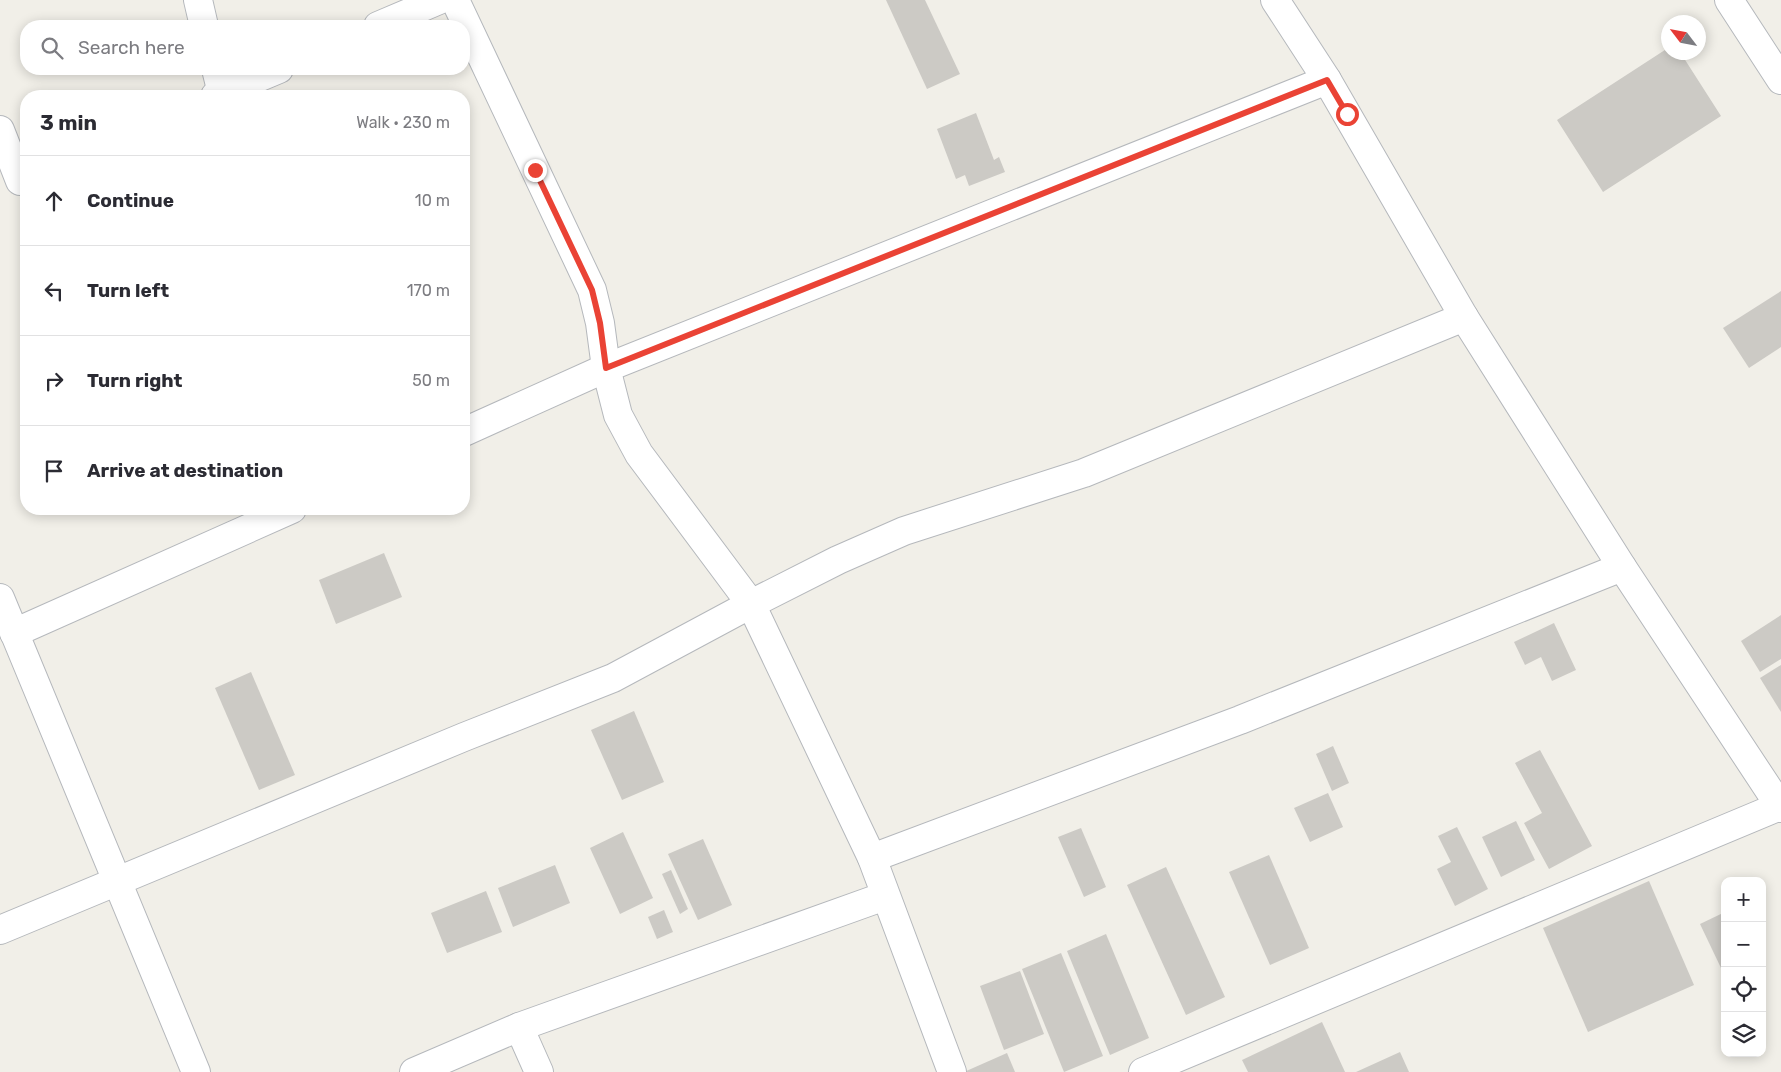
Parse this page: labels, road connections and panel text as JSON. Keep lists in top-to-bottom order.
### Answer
{
  "north": "top left",
  "page": {
    "search": "Search here",
    "heading": ["3 min", "Walk · 230 m"],
    "list": [
      ["Continue", "10 m"],
      ["Turn left", "170 m"],
      ["Turn right", "50 m"],
      "Arrive at destination"
    ],
    "map_buttons": ["+", "−"]
  }
}
